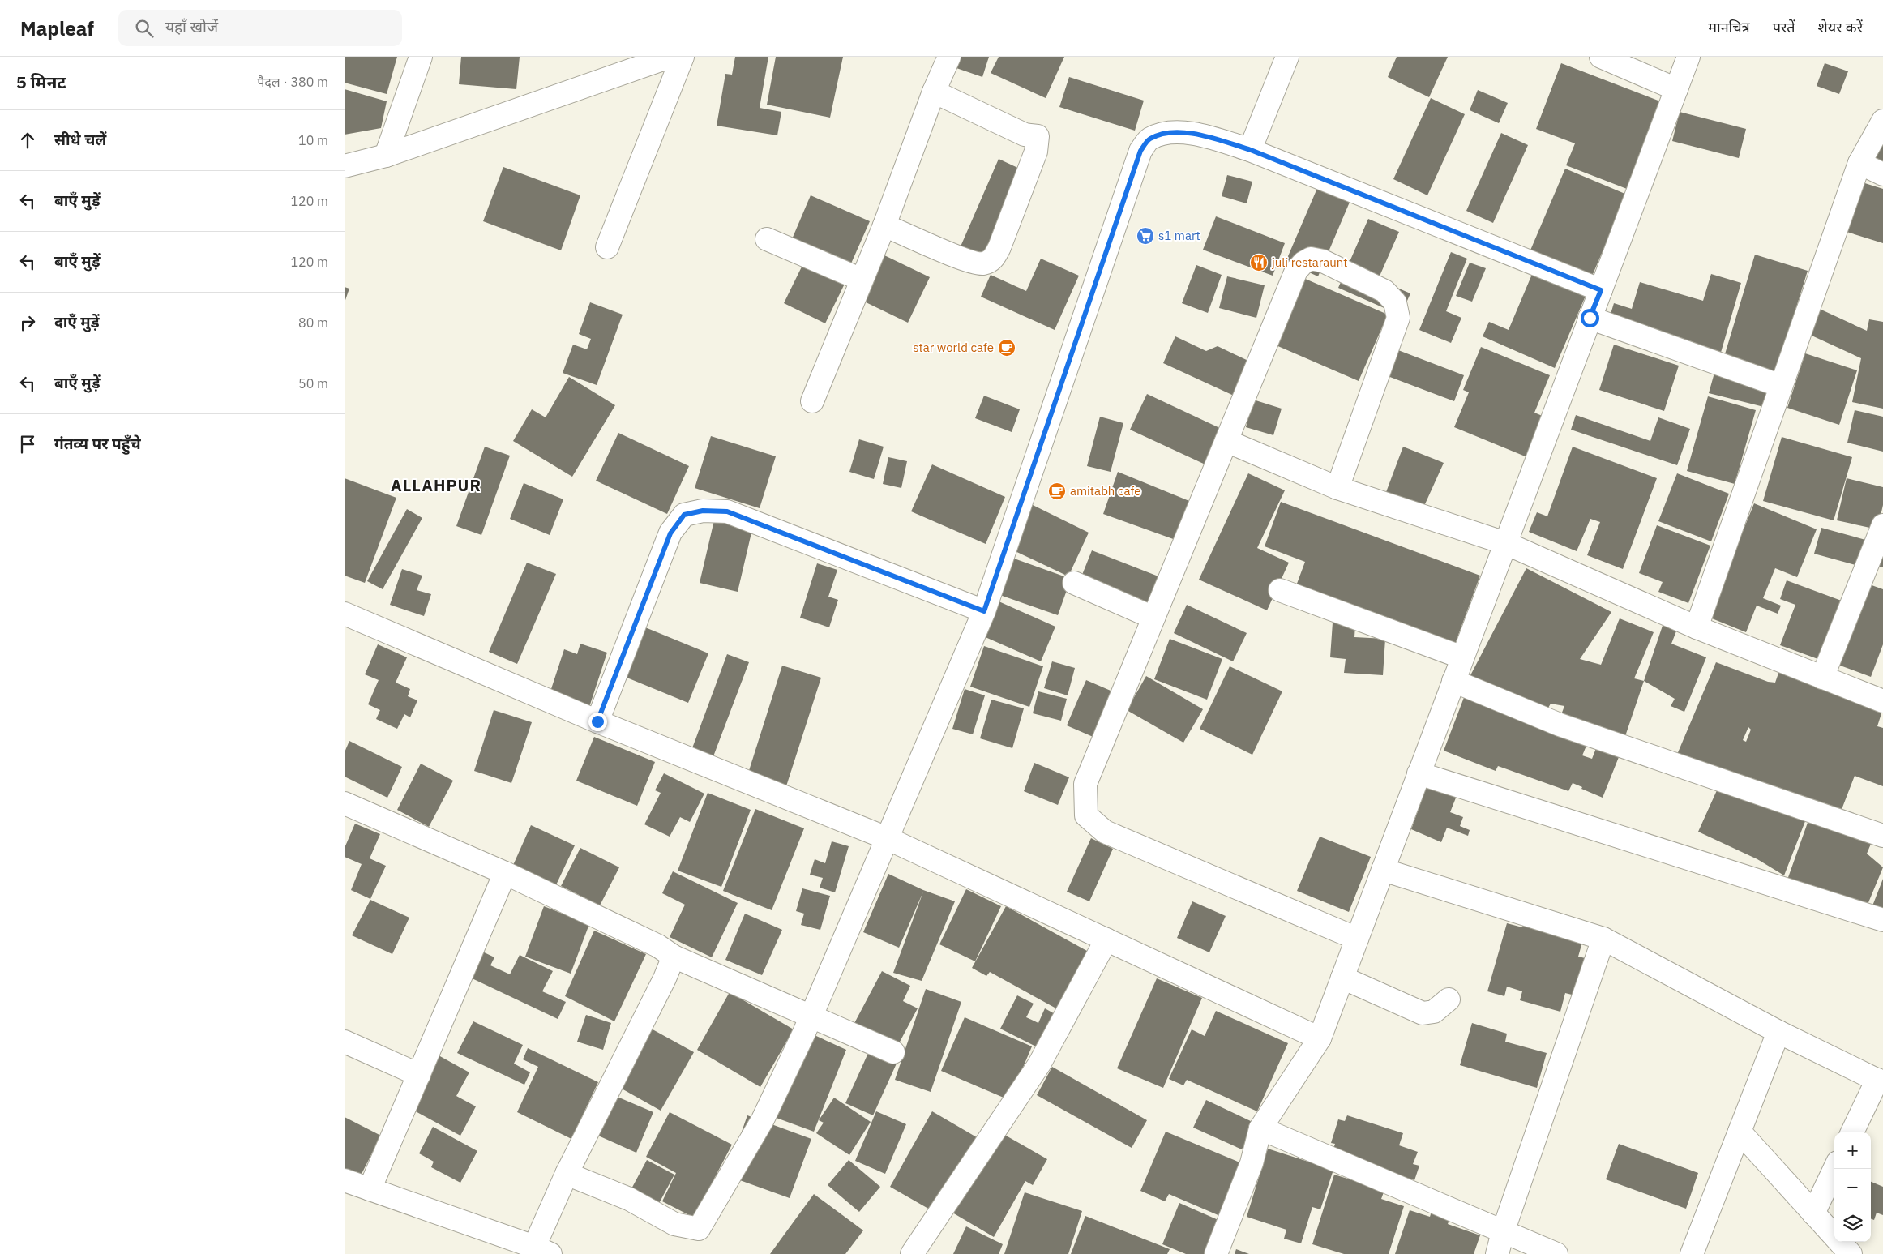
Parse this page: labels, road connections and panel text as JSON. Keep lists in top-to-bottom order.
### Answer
{
  "districts": ["ALLAHPUR"],
  "places": {
    "supermarket": ["s1 mart"],
    "restaurant": ["juli restaraunt"],
    "cafe": ["star world cafe", "amitabh cafe"]
  },
  "page": {
    "header": "Mapleaf",
    "search": "यहाँ खोजें",
    "nav": ["मानचित्र", "परतें", "शेयर करें"],
    "heading": ["5 मिनट", "पैदल · 380 m"],
    "list": [
      ["सीधे चलें", "10 m"],
      ["बाएँ मुड़ें", "120 m"],
      ["बाएँ मुड़ें", "120 m"],
      ["दाएँ मुड़ें", "80 m"],
      ["बाएँ मुड़ें", "50 m"],
      "गंतव्य पर पहुँचे"
    ],
    "map_buttons": ["+", "−"]
  }
}
